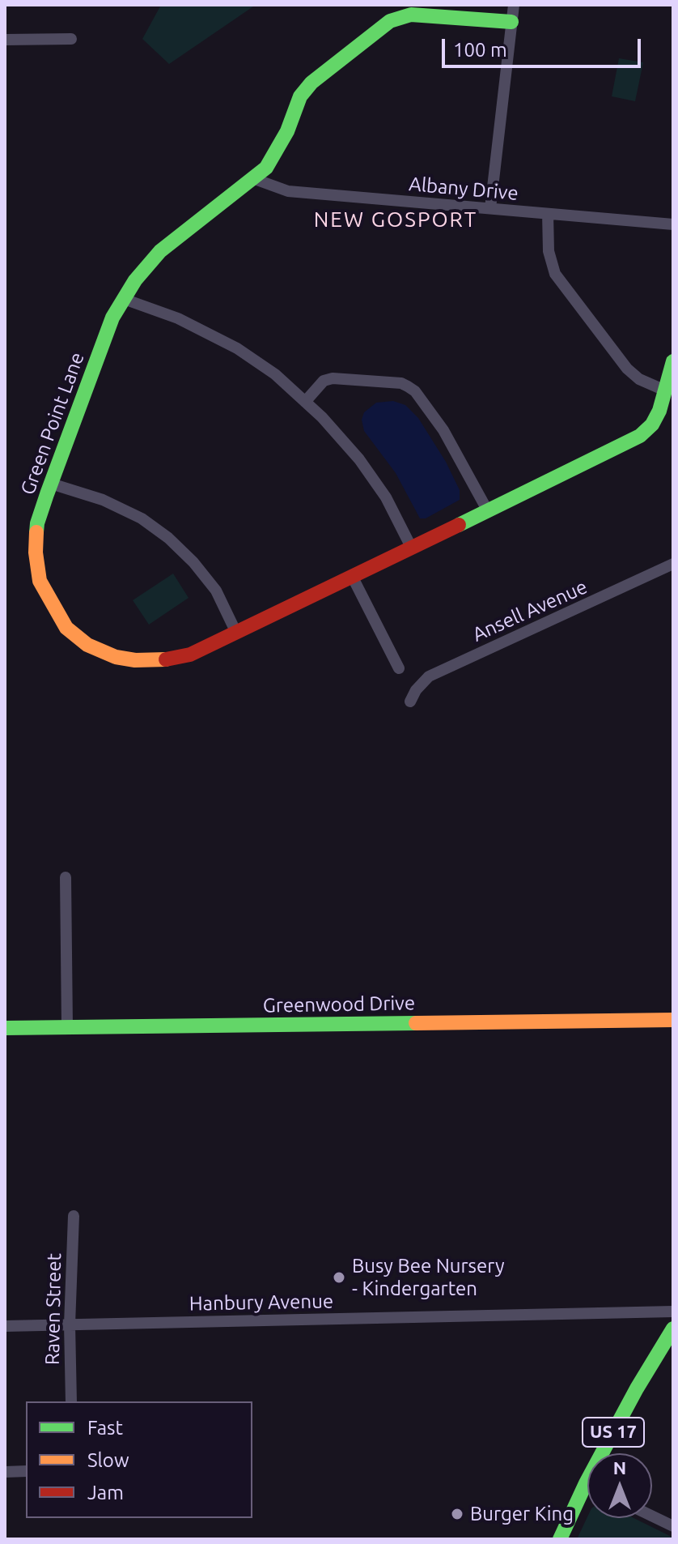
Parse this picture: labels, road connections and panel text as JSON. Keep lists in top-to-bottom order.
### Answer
{
  "streets": {
    "street": [
      "Albany Drive",
      "Green Point Lane",
      "Ansell Avenue",
      "Greenwood Drive",
      "Hanbury Avenue",
      "Raven Street",
      "US 17"
    ]
  },
  "crossings": [
    ["Albany Drive", "Green Point Lane"],
    ["Hanbury Avenue", "Raven Street"]
  ],
  "districts": ["NEW GOSPORT"],
  "places": ["Busy Bee Nursery - Kindergarten", "Burger King"],
  "legend": ["Fast", "Slow", "Jam"],
  "scale_bar": "100 m",
  "north": "top"
}
